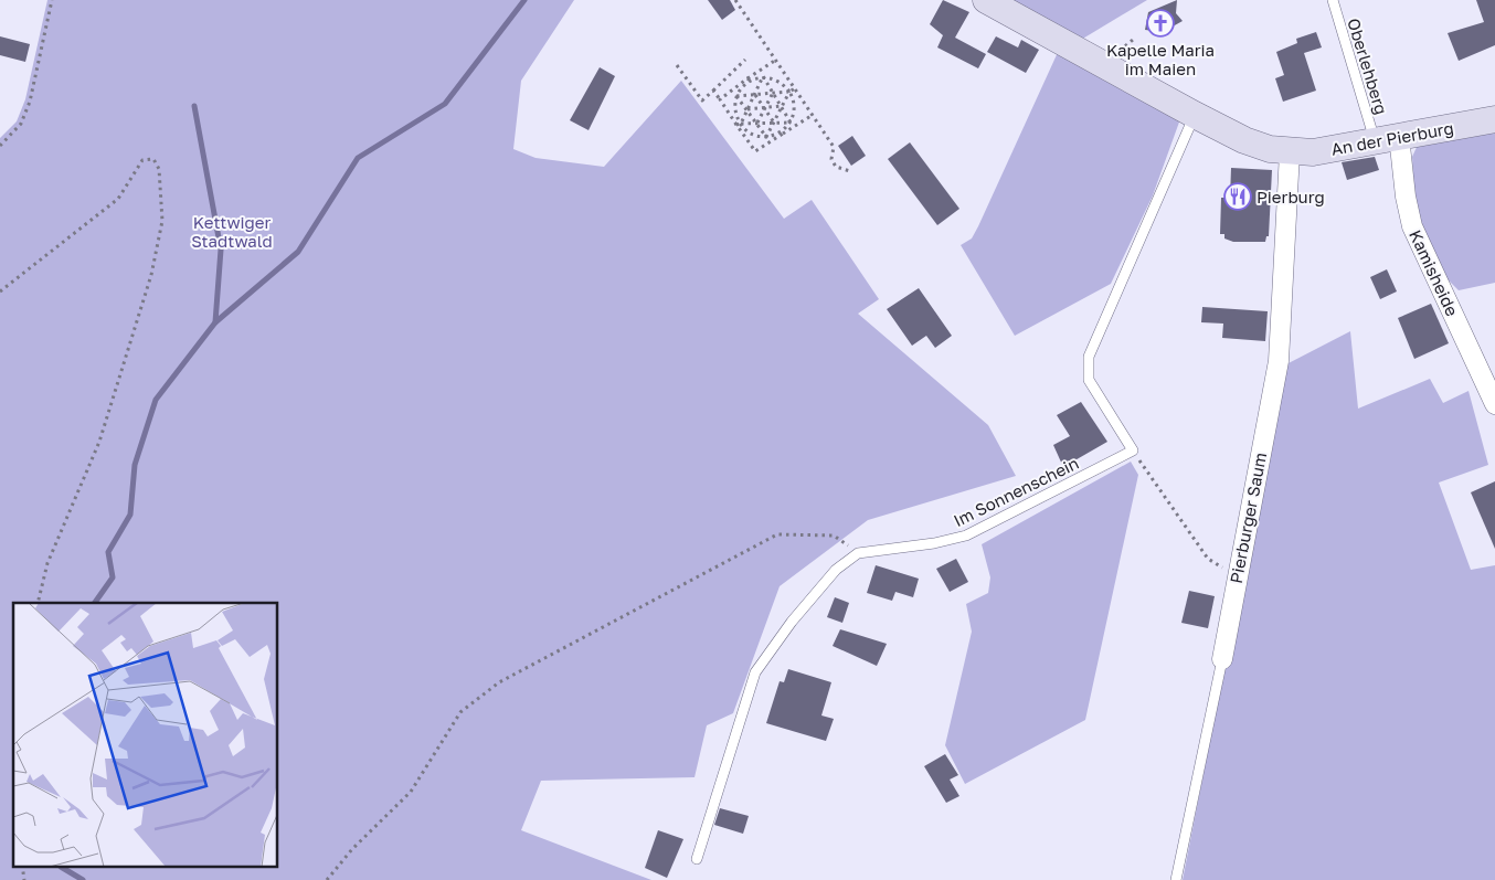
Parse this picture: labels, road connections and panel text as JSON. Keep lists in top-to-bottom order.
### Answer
{
  "streets": {
    "street": ["An der Pierburg", "Kamisheide", "Pierburger Saum"],
    "lane": ["Oberlehberg", "Im Sonnenschein"]
  },
  "crossings": [
    ["Oberlehberg", "An der Pierburg"],
    ["Oberlehberg", "Kamisheide"],
    ["An der Pierburg", "Kamisheide"],
    ["An der Pierburg", "Pierburger Saum"]
  ],
  "parks": ["Kettwiger Stadtwald"],
  "places": {
    "church": ["Kapelle Maria im Maien"],
    "restaurant": ["Pierburg"]
  }
}
